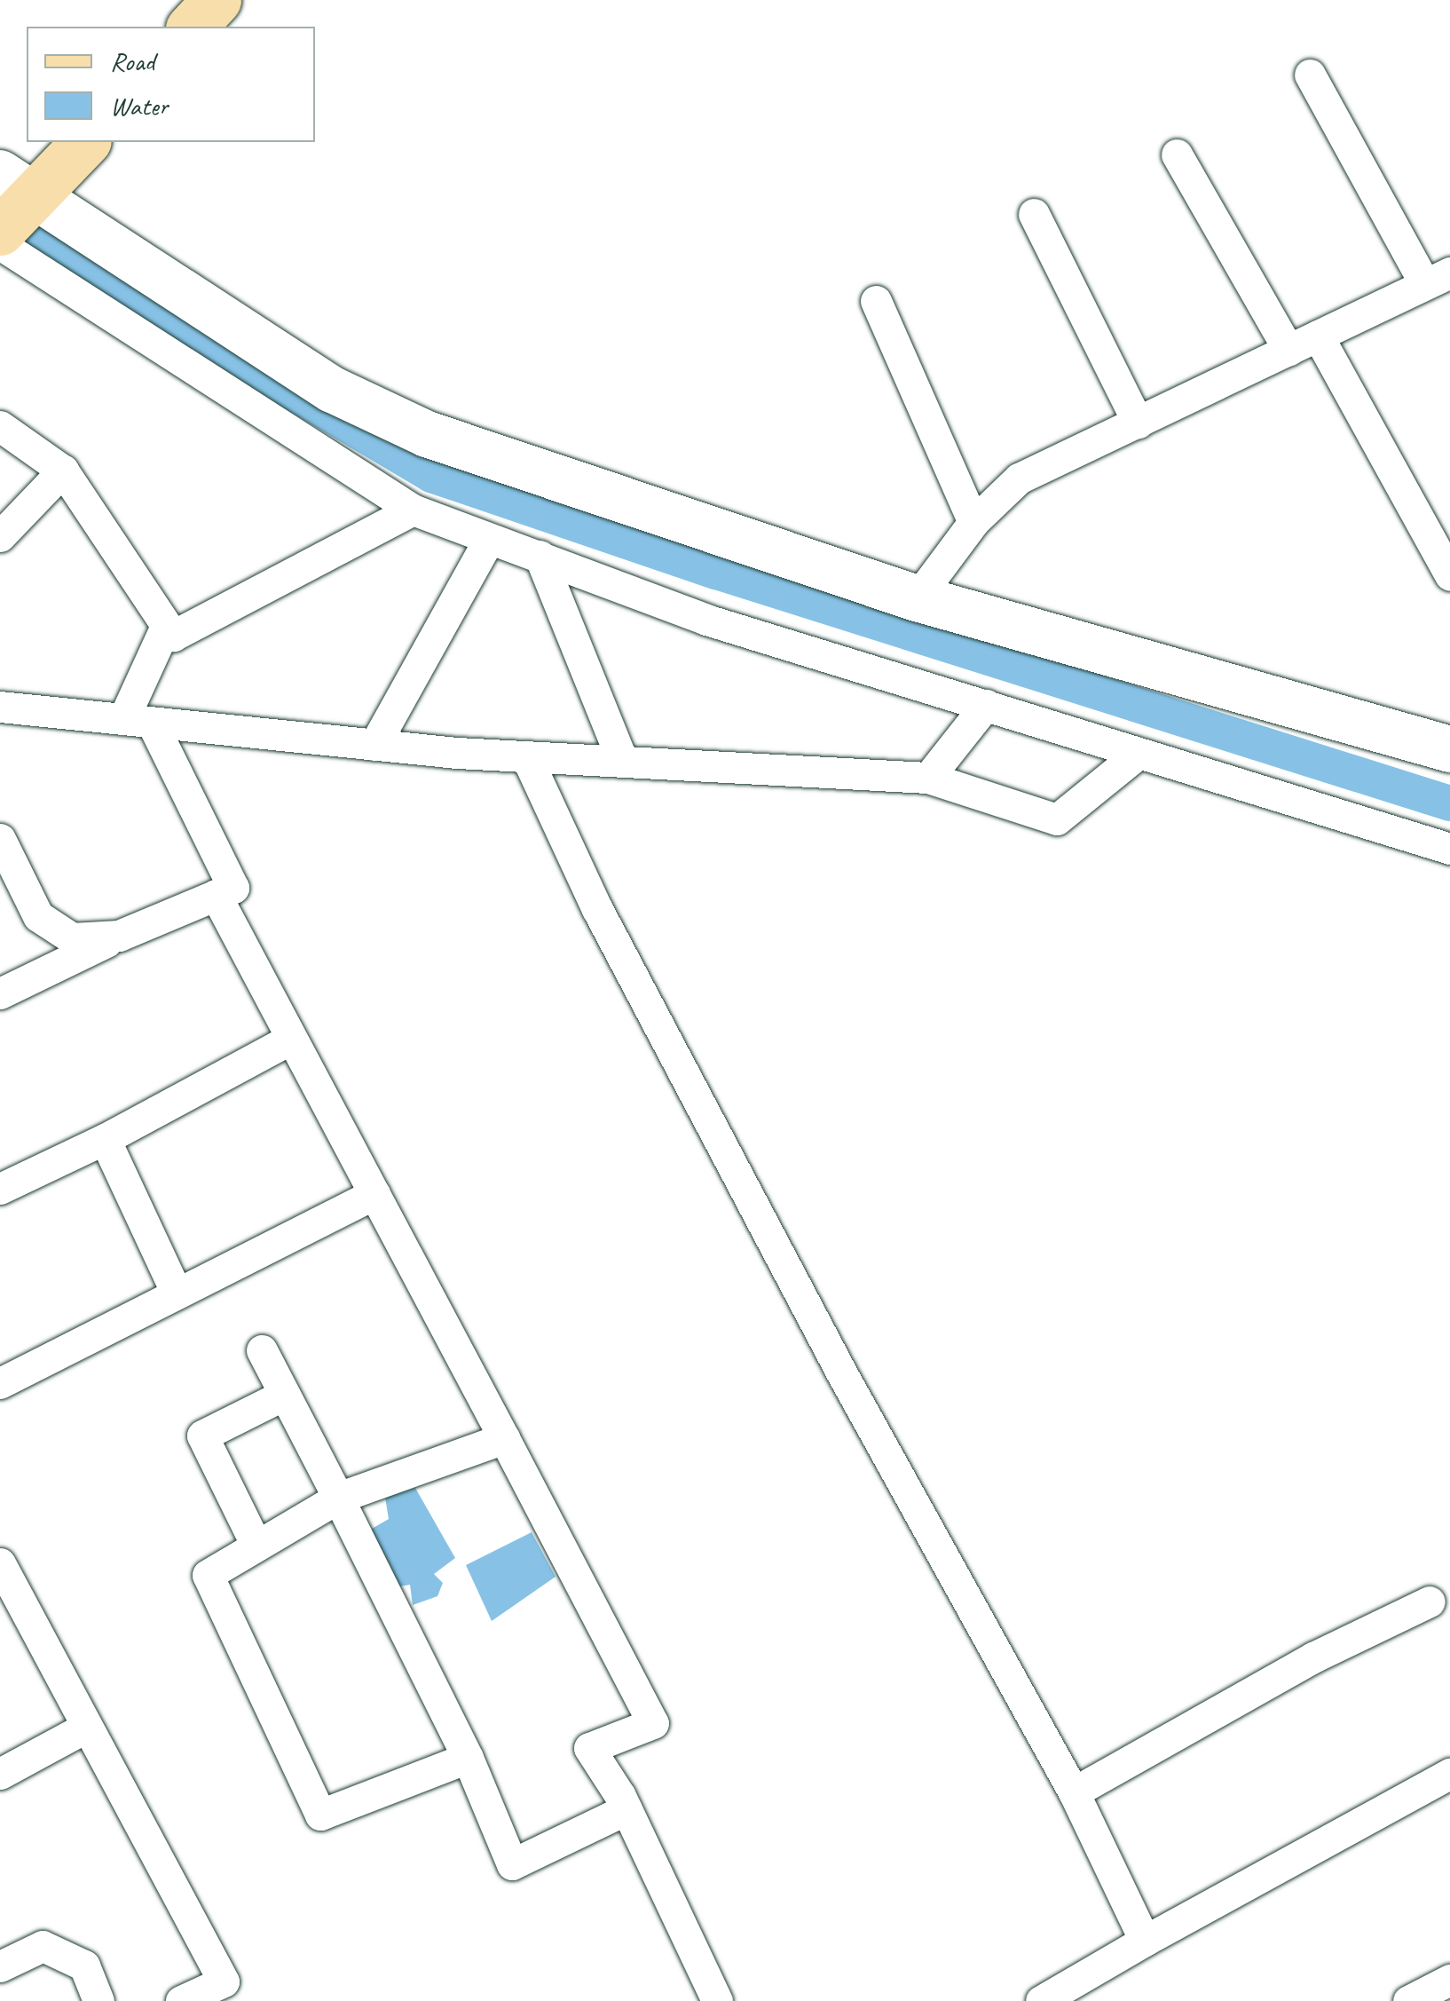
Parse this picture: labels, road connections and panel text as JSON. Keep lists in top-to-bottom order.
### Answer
{
  "legend": ["Road", "Water"]
}
